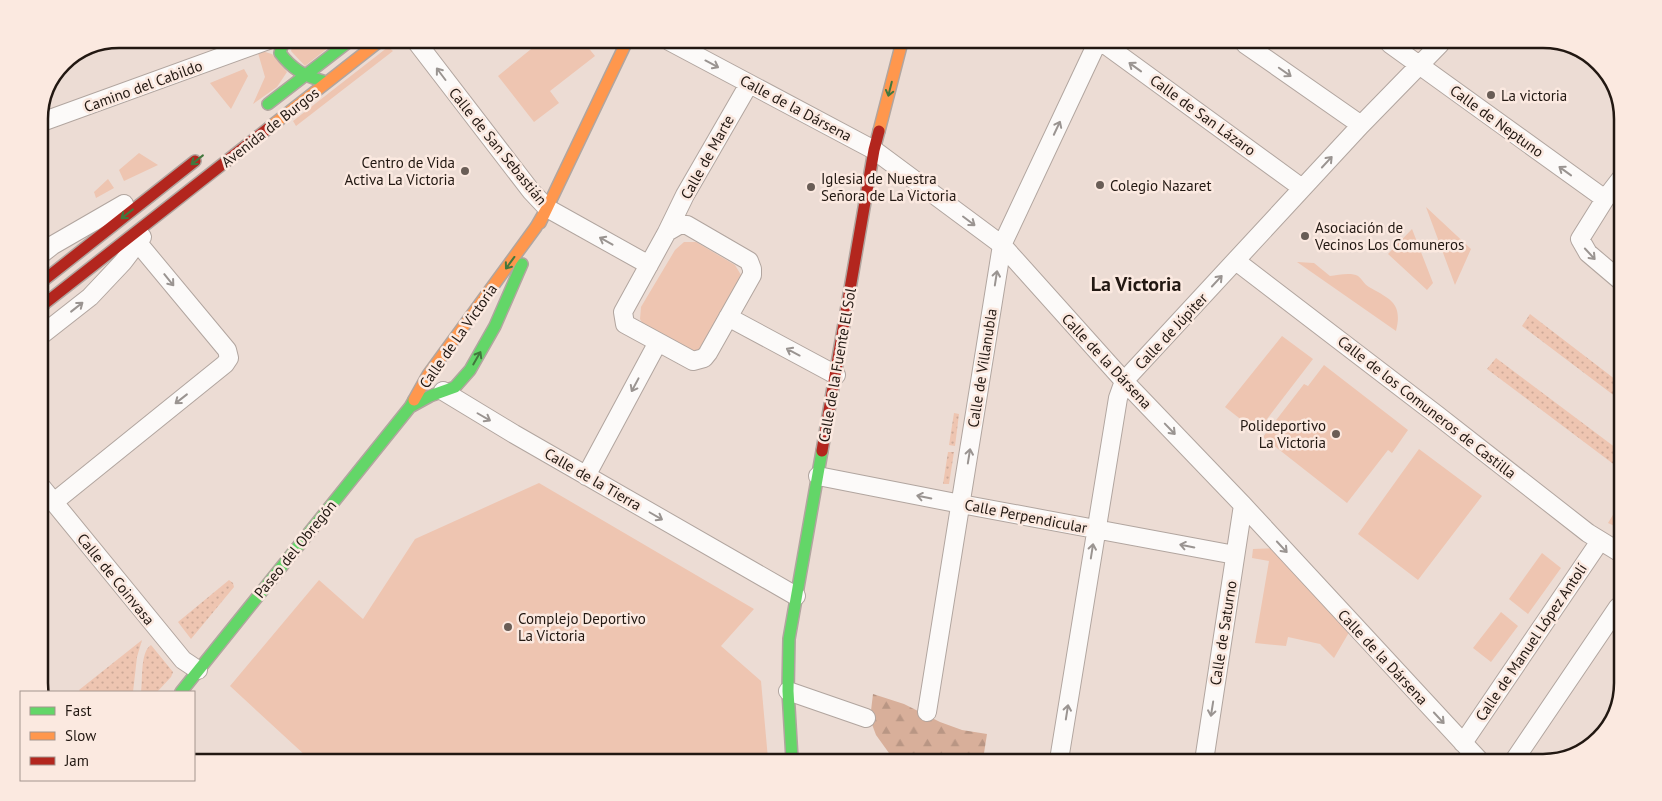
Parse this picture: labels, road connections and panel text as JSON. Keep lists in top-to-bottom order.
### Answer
{
  "streets": {
    "main road": [
      "Camino del Cabildo",
      "Avenida de Burgos",
      "Calle de La Victoria",
      "Calle de la Fuente El Sol",
      "Paseo del Obregón"
    ],
    "street": [
      "Calle de la Dársena",
      "Calle de San Lázaro",
      "Calle de Neptuno",
      "Calle de San Sebastián",
      "Calle de Marte",
      "Calle de Júpiter",
      "Calle de Villanubla",
      "Calle de los Comuneros de Castilla",
      "Calle de la Tierra",
      "Calle Perpendicular",
      "Calle de Coinvasa",
      "Calle de Saturno",
      "Calle de Manuel López Antolí"
    ]
  },
  "crossings": [
    ["Camino del Cabildo", "Avenida de Burgos"],
    ["Calle de la Dársena", "Calle de Marte"],
    ["Calle de la Dársena", "Calle de Júpiter"],
    ["Calle de la Dársena", "Calle de la Fuente El Sol"],
    ["Calle de la Dársena", "Calle de Villanubla"],
    ["Calle de la Dársena", "Calle de Saturno"],
    ["Calle de la Dársena", "Calle de Manuel López Antolí"],
    ["Calle de San Lázaro", "Calle de Júpiter"],
    ["Calle de Neptuno", "Calle de Júpiter"],
    ["Calle de San Sebastián", "Calle de Marte"],
    ["Calle de San Sebastián", "Calle de La Victoria"],
    ["Calle de Júpiter", "Calle de los Comuneros de Castilla"],
    ["Calle de Júpiter", "Calle Perpendicular"],
    ["Calle de La Victoria", "Calle de la Tierra"],
    ["Calle de La Victoria", "Paseo del Obregón"],
    ["Calle de la Fuente El Sol", "Calle de la Tierra"],
    ["Calle de la Fuente El Sol", "Calle Perpendicular"],
    ["Calle de Villanubla", "Calle Perpendicular"],
    ["Calle de los Comuneros de Castilla", "Calle de Manuel López Antolí"],
    ["Calle Perpendicular", "Calle de Saturno"],
    ["Paseo del Obregón", "Calle de Coinvasa"]
  ],
  "one_way": [
    "Calle de la Dársena",
    "Calle de Neptuno",
    "Calle de San Sebastián",
    "Calle de Júpiter",
    "Calle de Villanubla",
    "Calle de la Tierra",
    "Calle Perpendicular",
    "Calle de Saturno"
  ],
  "districts": ["La Victoria"],
  "places": [
    "La victoria",
    "Centro de Vida Activa La Victoria",
    "Colegio Nazaret",
    "Iglesia de Nuestra Señora de La Victoria",
    "Asociación de Vecinos Los Comuneros",
    "Polideportivo La Victoria",
    "Complejo Deportivo La Victoria"
  ],
  "legend": ["Fast", "Slow", "Jam"]
}
